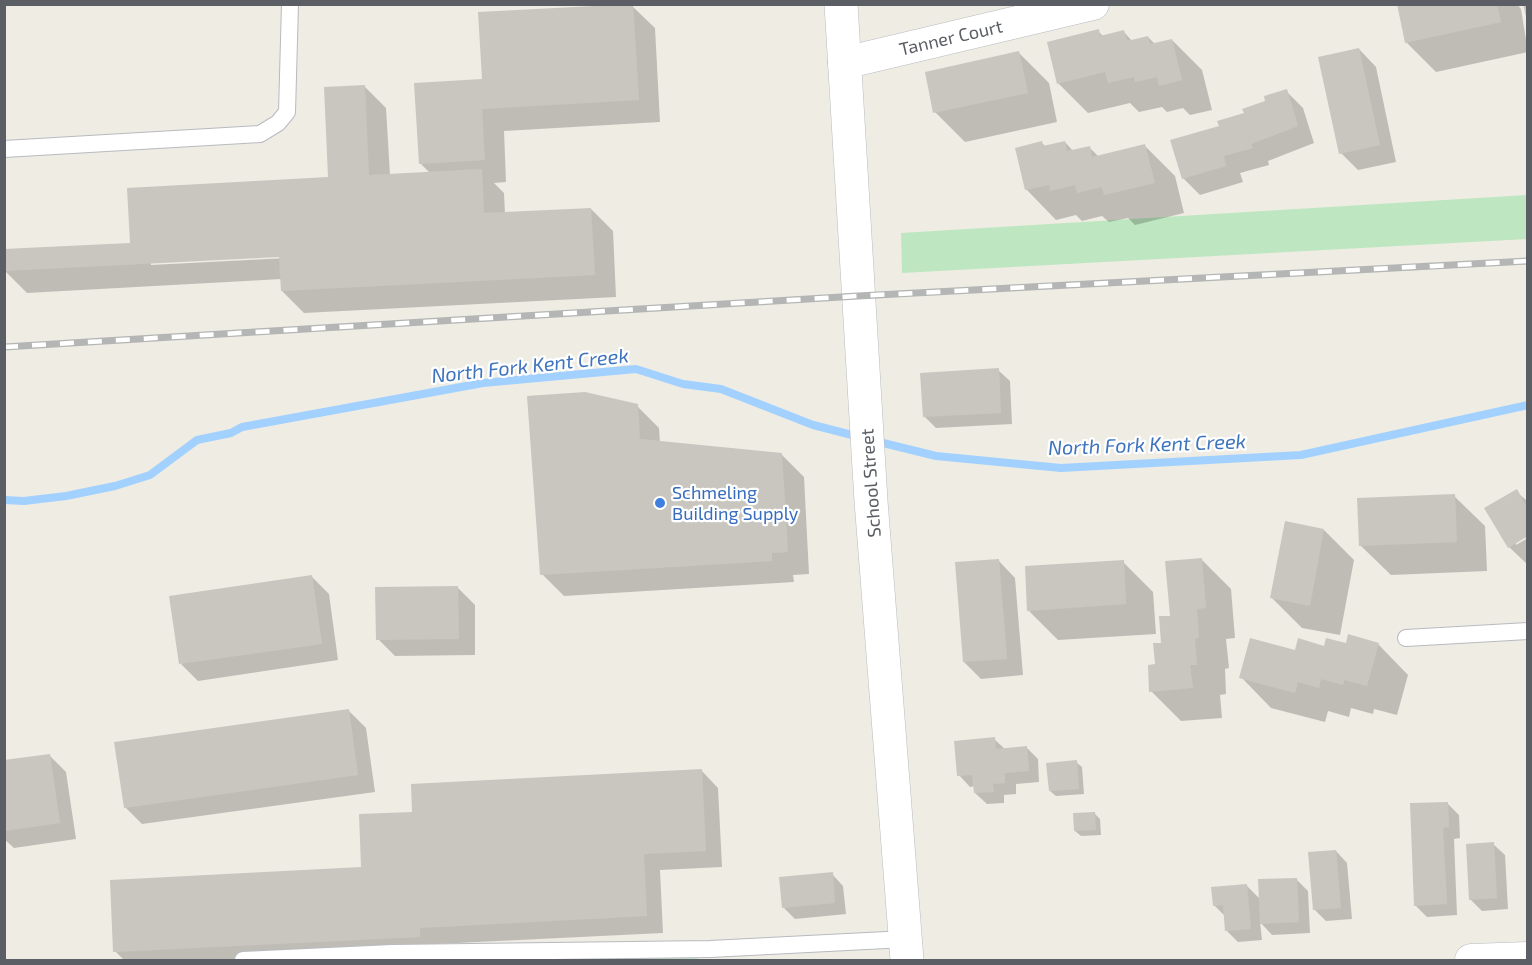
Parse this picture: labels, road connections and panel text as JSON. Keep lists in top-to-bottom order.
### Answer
{
  "streets": {
    "main road": ["School Street"],
    "street": ["Tanner Court"]
  },
  "crossings": [
    ["Tanner Court", "School Street"]
  ],
  "water": ["North Fork Kent Creek"],
  "places": ["Schmeling Building Supply"]
}
